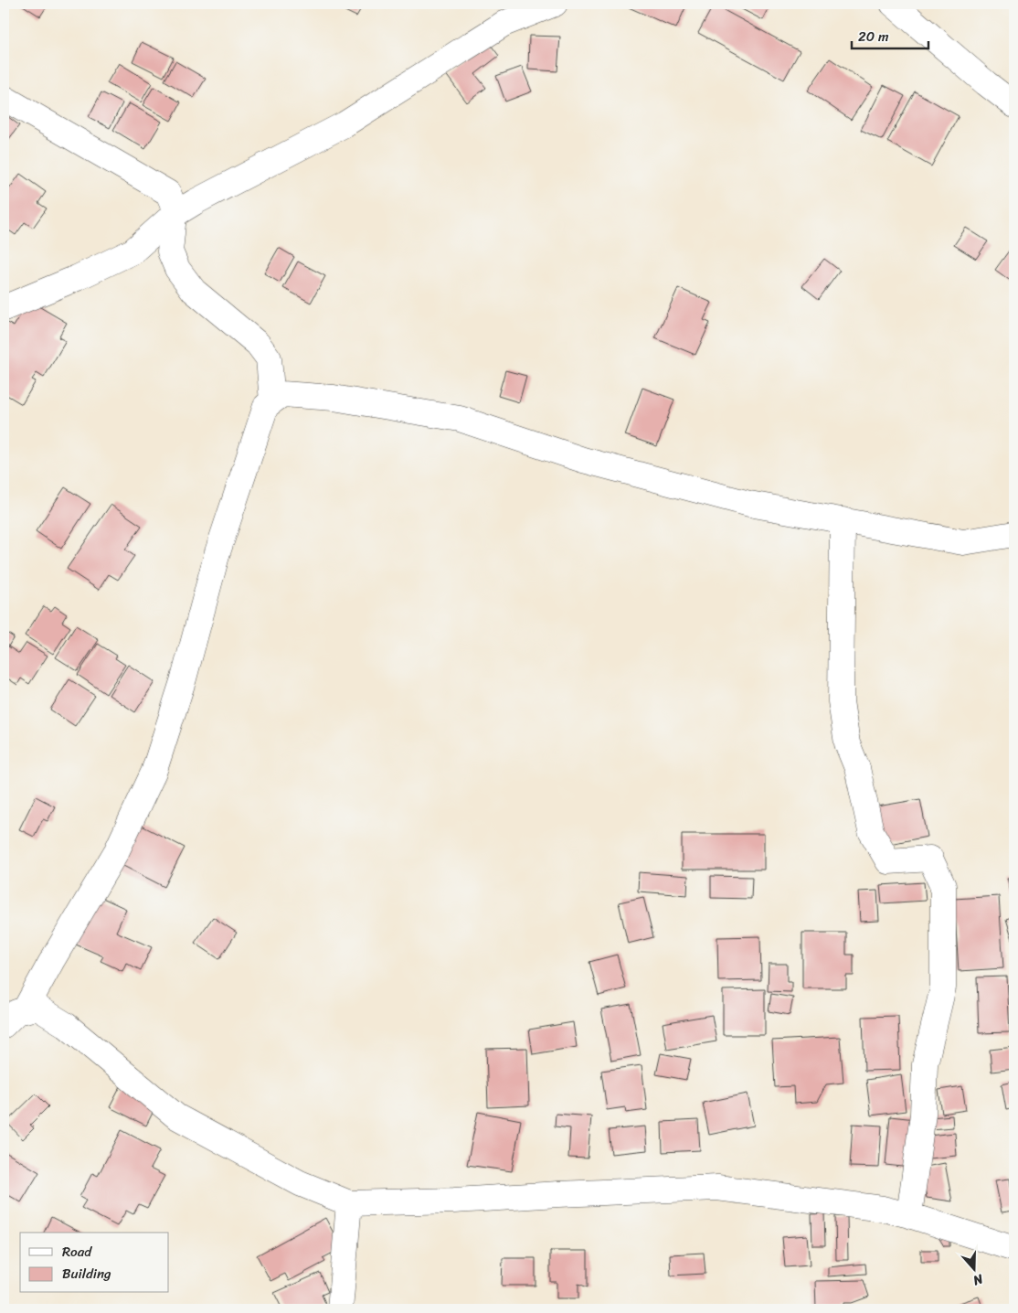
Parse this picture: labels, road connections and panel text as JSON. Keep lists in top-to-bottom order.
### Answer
{
  "legend": ["Road", "Building"],
  "scale_bar": "20 m",
  "north": "bottom"
}
